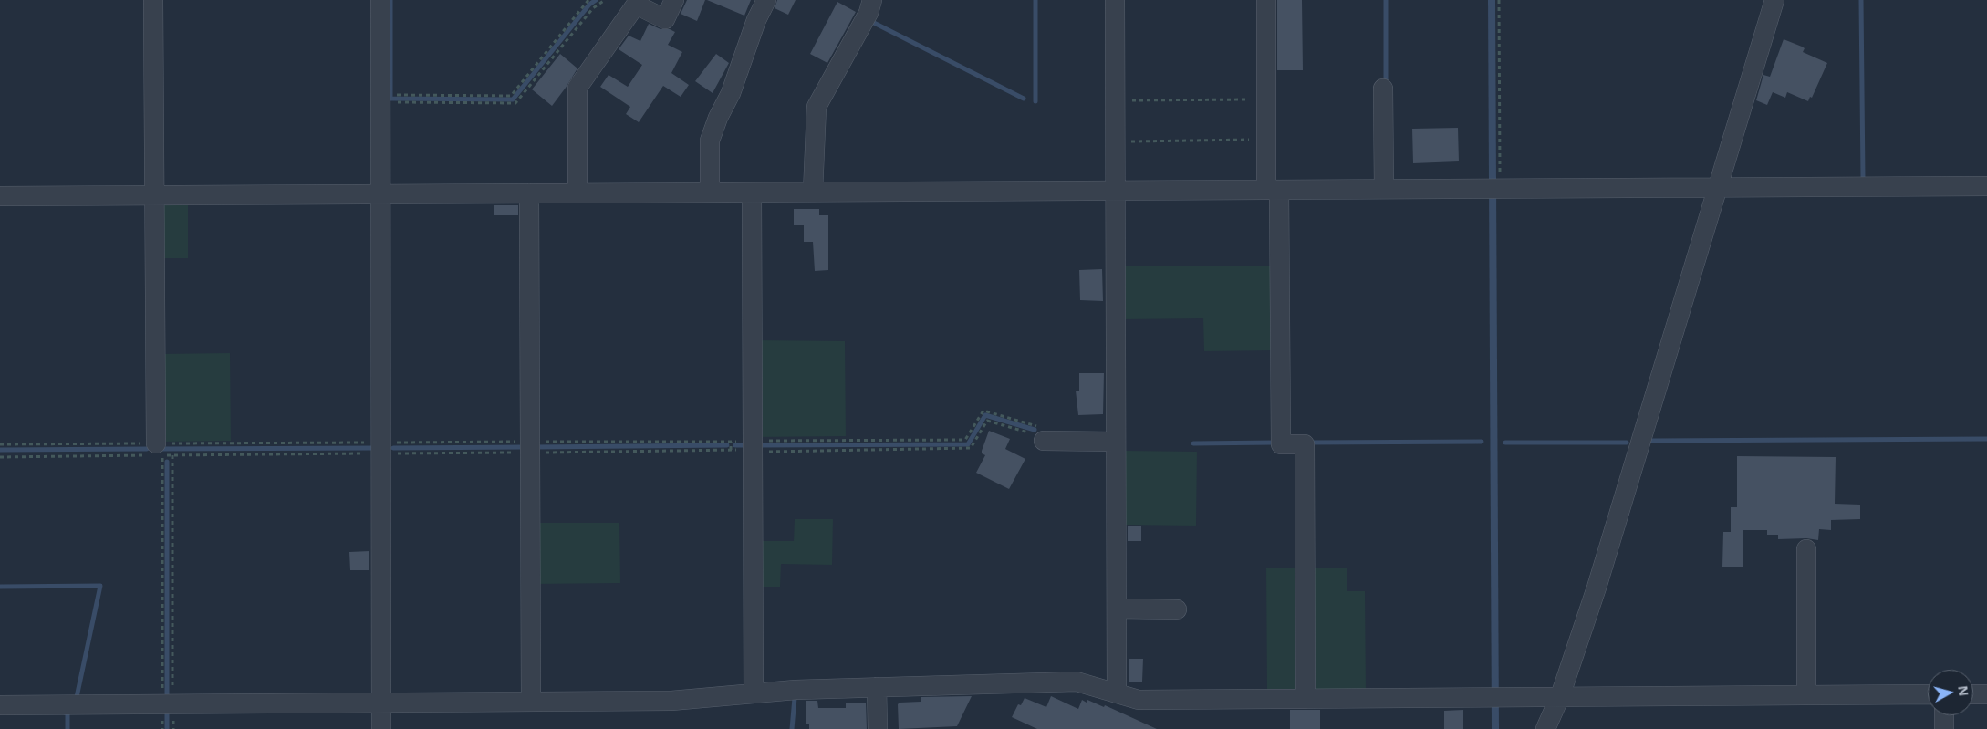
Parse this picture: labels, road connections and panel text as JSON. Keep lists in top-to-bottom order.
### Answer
{
  "north": "right"
}
